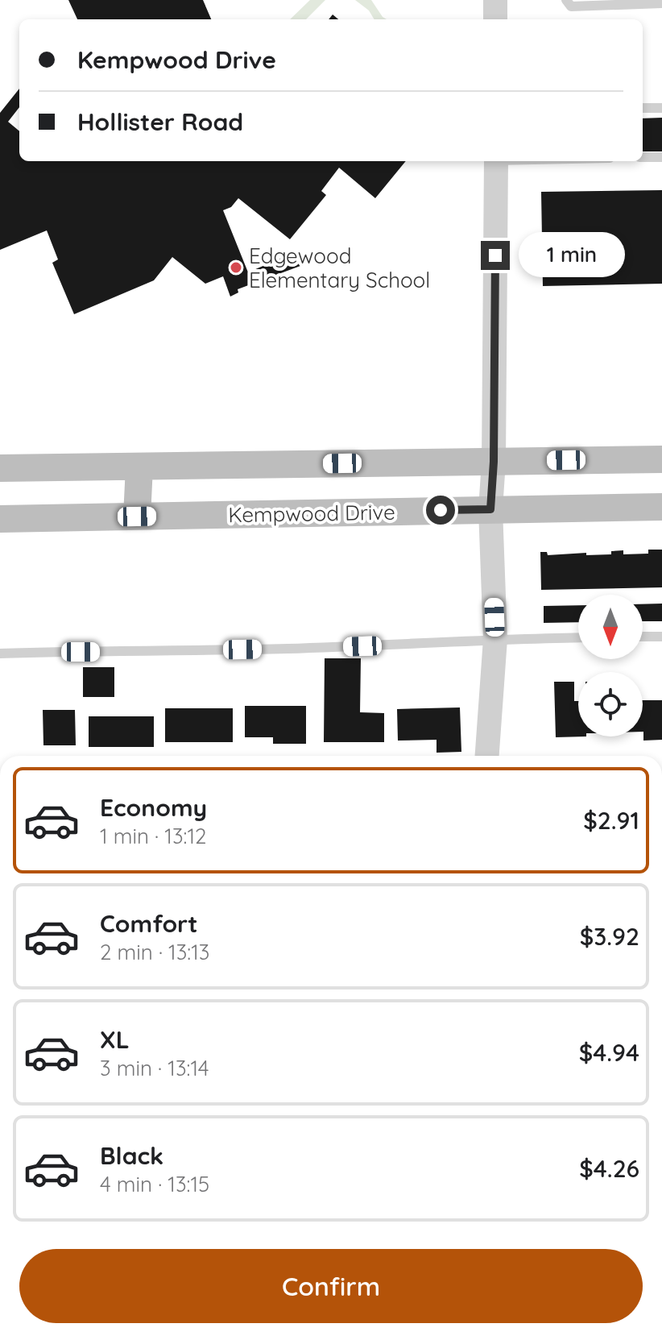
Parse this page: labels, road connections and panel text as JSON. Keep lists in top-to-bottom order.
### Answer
{
  "streets": {
    "main road": ["Kempwood Drive"]
  },
  "places": ["Edgewood Elementary School"],
  "north": "bottom",
  "page": {
    "banner": ["Kempwood Drive", "Hollister Road"],
    "bubble": "1 min",
    "list": [
      {
        "name": "Economy",
        "note": "1 min · 13:12",
        "value": "$2.91"
      },
      {
        "name": "Comfort",
        "note": "2 min · 13:13",
        "value": "$3.92"
      },
      {
        "name": "XL",
        "note": "3 min · 13:14",
        "value": "$4.94"
      },
      {
        "name": "Black",
        "note": "4 min · 13:15",
        "value": "$4.26"
      }
    ],
    "buttons": "Confirm"
  }
}
